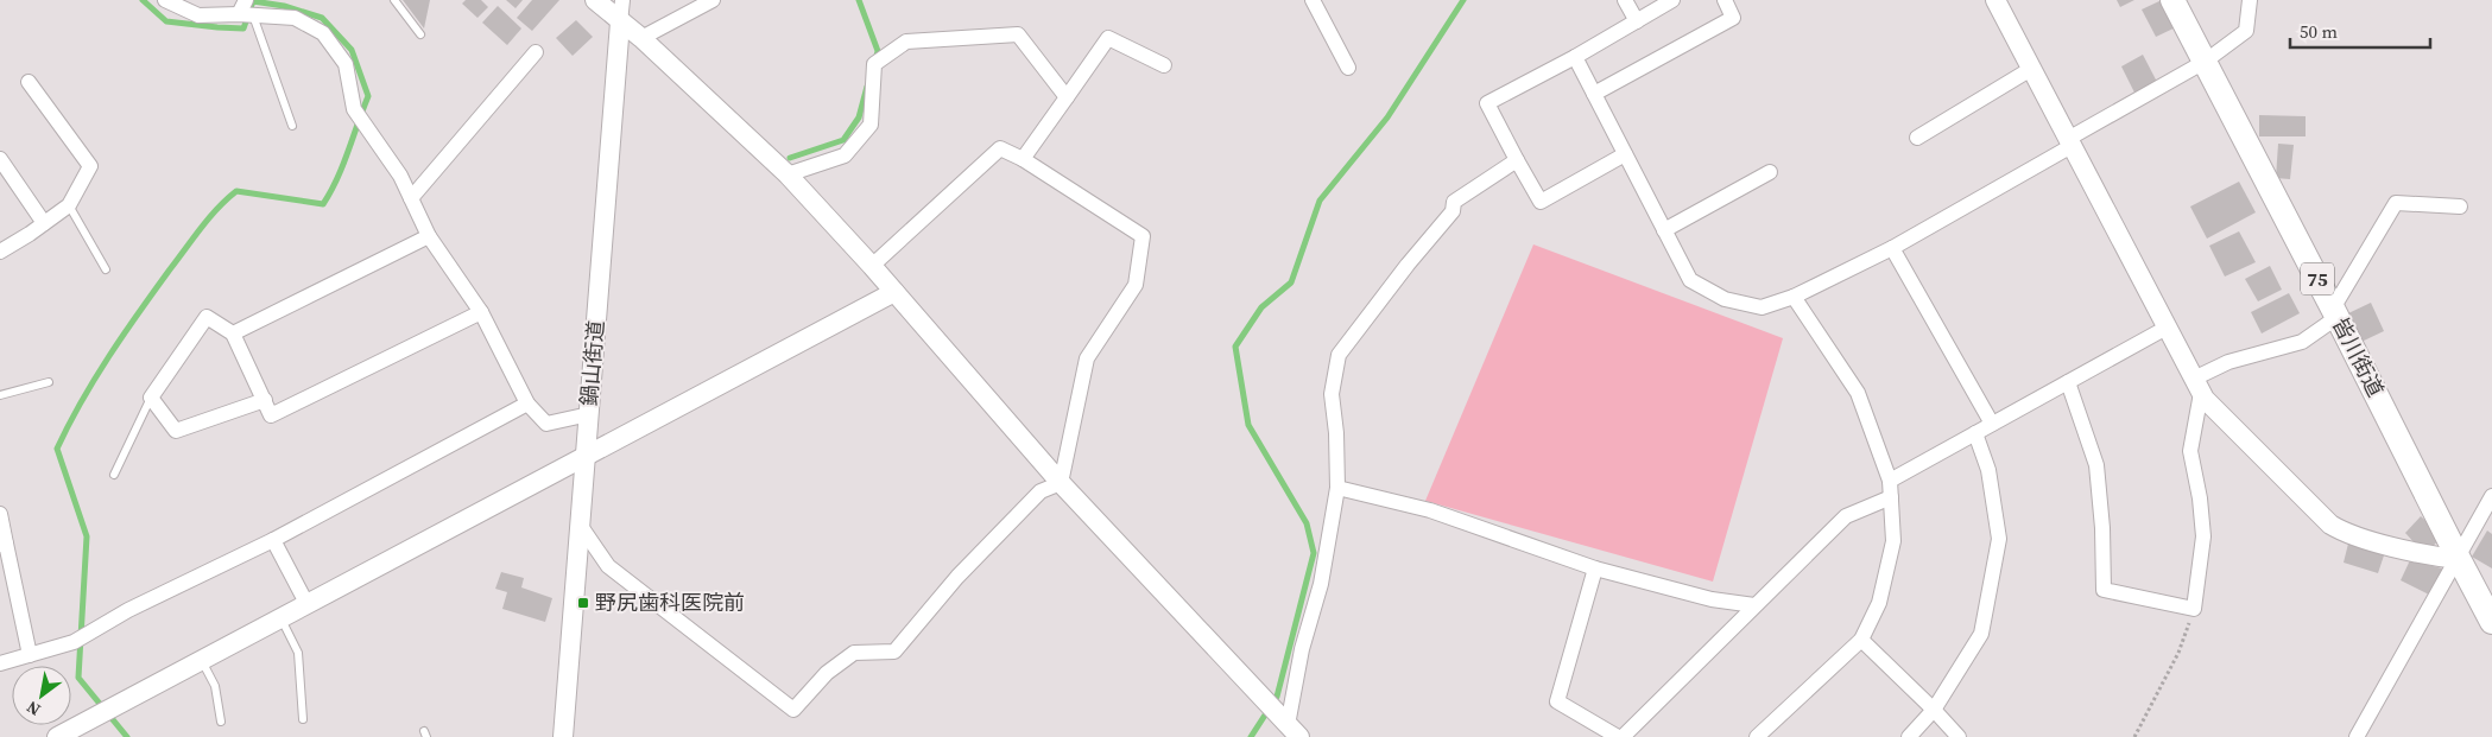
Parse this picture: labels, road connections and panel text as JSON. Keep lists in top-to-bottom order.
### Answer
{
  "streets": {
    "main road": ["75", "皆川街道"],
    "street": ["鍋山街道"]
  },
  "places": {
    "transit": ["野尻歯科医院前"]
  },
  "scale_bar": "50 m",
  "north": "bottom left"
}
